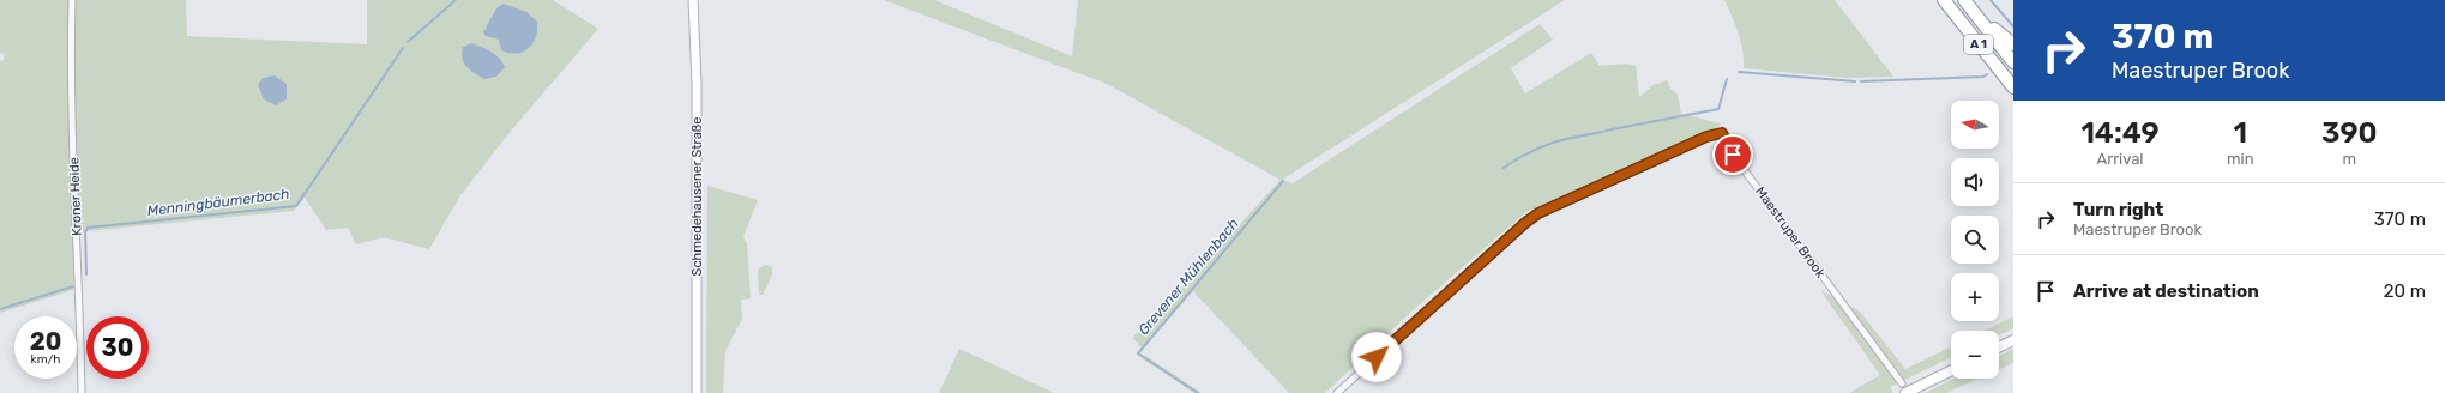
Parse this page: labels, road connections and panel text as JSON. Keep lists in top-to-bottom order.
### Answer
{
  "streets": {
    "highway": ["A 1"],
    "main road": ["Schmedehausener Straße"],
    "street": ["Kroner Heide", "Maestruper Brook"]
  },
  "water": ["Menningbäumerbach", "Grevener Mühlenbach"],
  "north": "left",
  "page": {
    "turn": ["370 m", "Maestruper Brook"],
    "map_buttons": ["+", "−"],
    "eta": [
      "14:49",
      "Arrival",
      "1",
      "min",
      "390",
      "m"
    ],
    "list": [
      {
        "name": "Turn right",
        "note": "Maestruper Brook",
        "value": "370 m"
      },
      {
        "name": "Arrive at destination",
        "value": "20 m"
      }
    ],
    "speed": "20 km/h",
    "limit": "30"
  }
}
